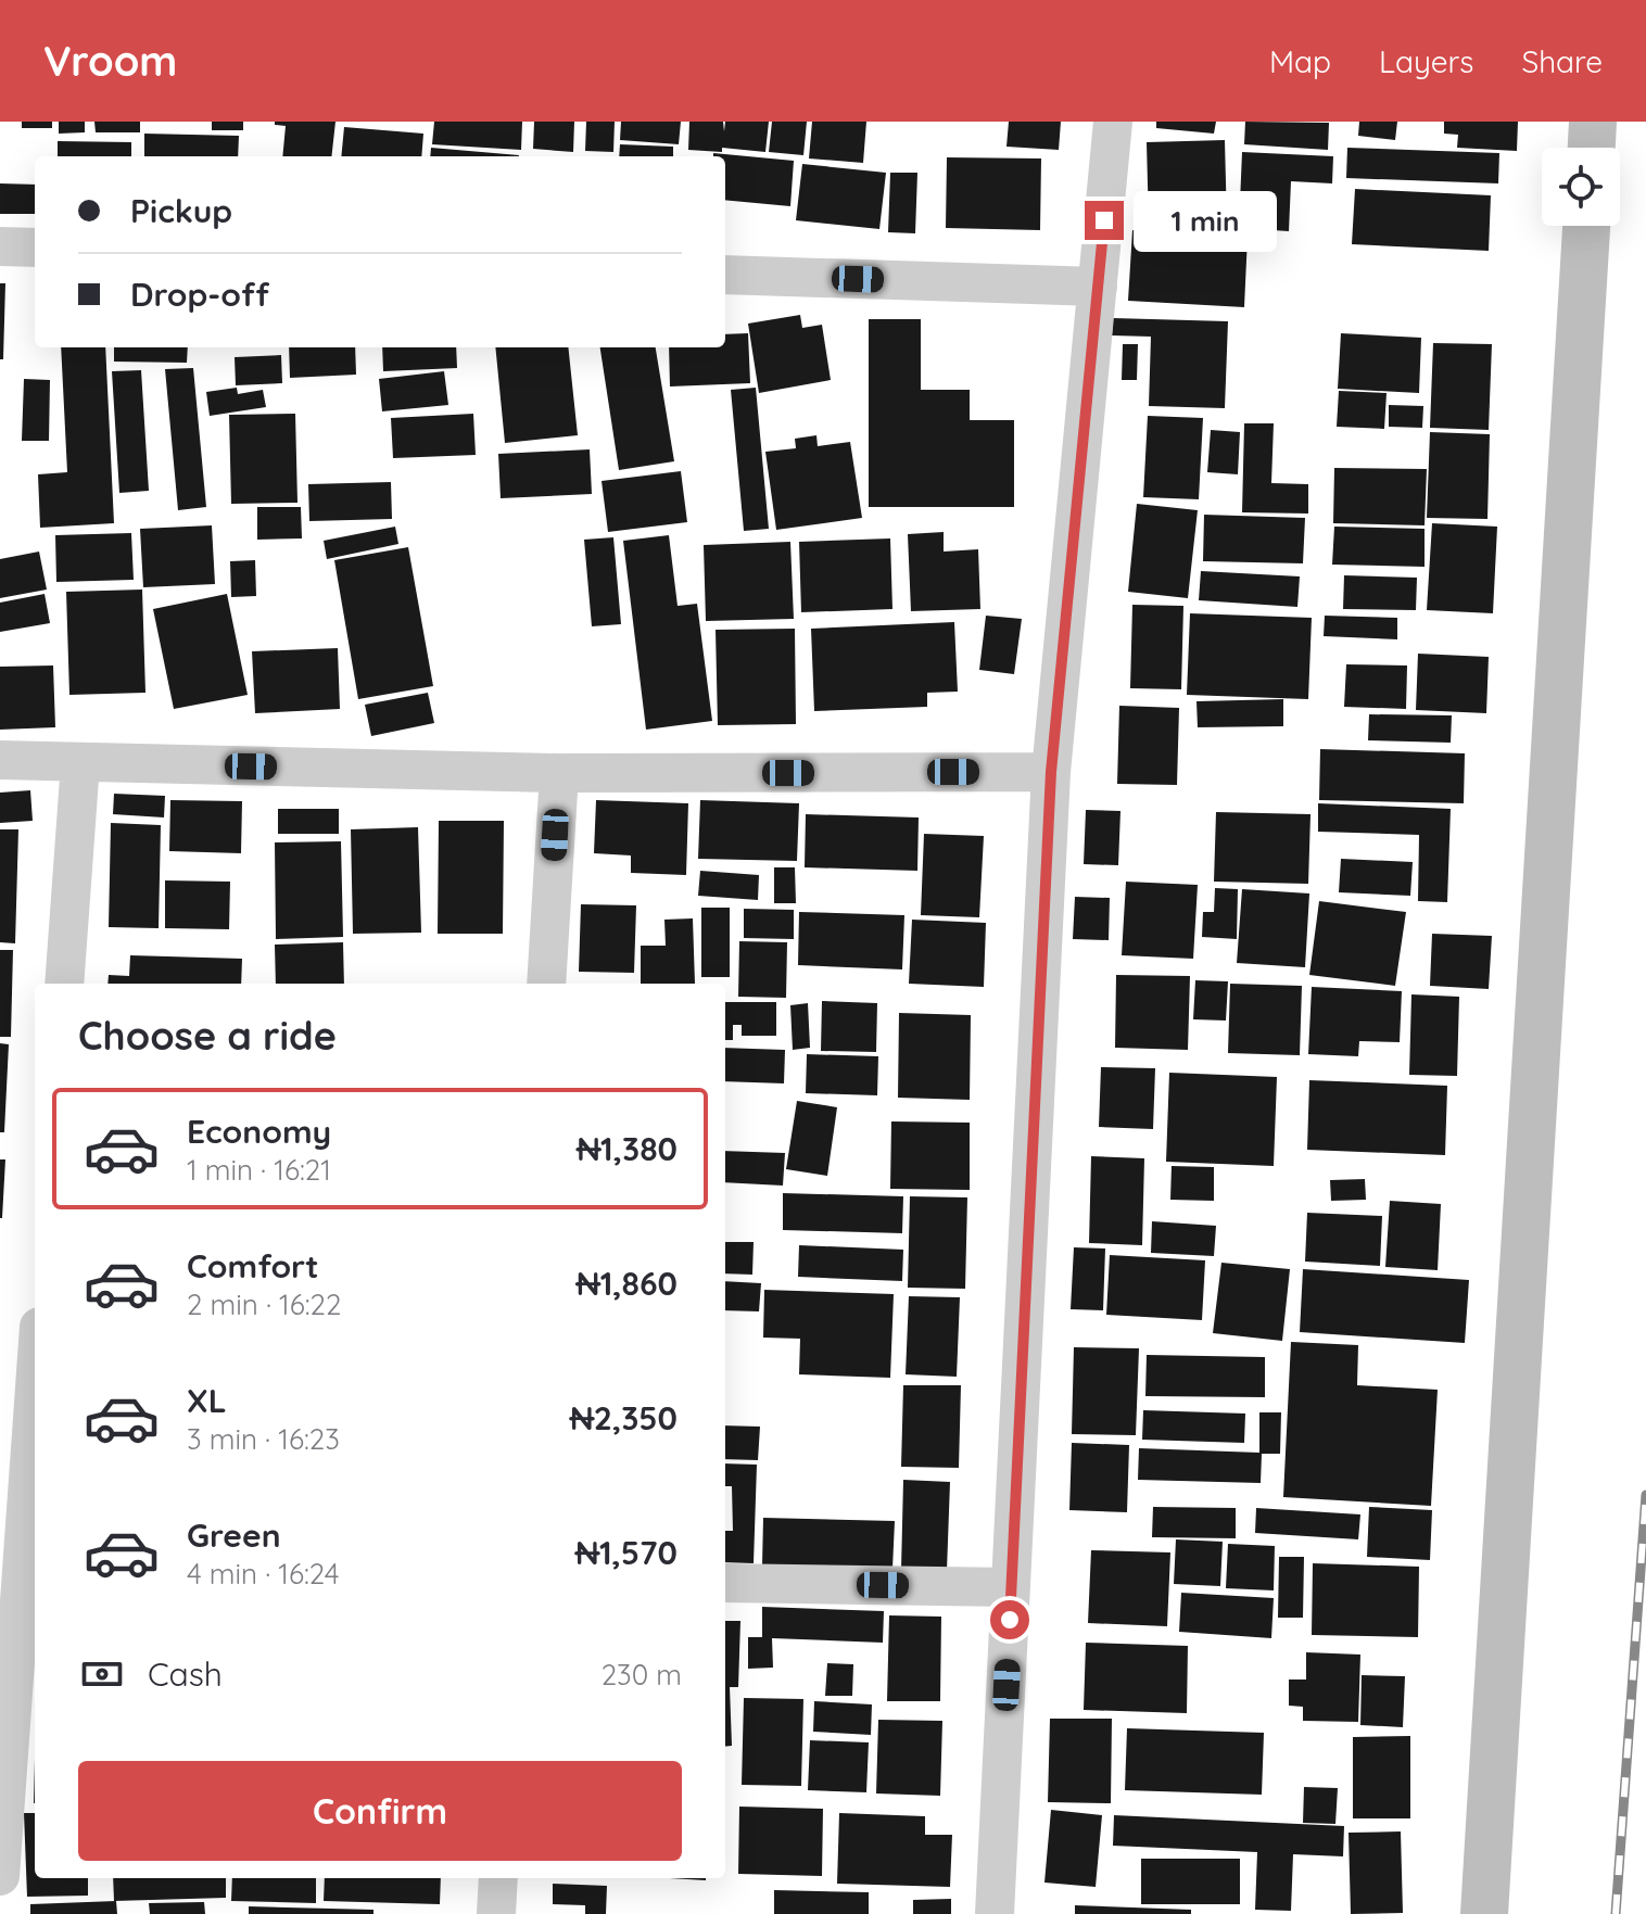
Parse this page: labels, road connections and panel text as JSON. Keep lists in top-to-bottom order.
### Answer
{
  "page": {
    "header": "Vroom",
    "nav": ["Map", "Layers", "Share"],
    "banner": ["Pickup", "Drop-off"],
    "bubble": "1 min",
    "heading": "Choose a ride",
    "list": [
      {
        "name": "Economy",
        "note": "1 min · 16:21",
        "value": "₦1,380"
      },
      {
        "name": "Comfort",
        "note": "2 min · 16:22",
        "value": "₦1,860"
      },
      {
        "name": "XL",
        "note": "3 min · 16:23",
        "value": "₦2,350"
      },
      {
        "name": "Green",
        "note": "4 min · 16:24",
        "value": "₦1,570"
      }
    ],
    "pay": ["Cash", "230 m"],
    "buttons": "Confirm"
  }
}
